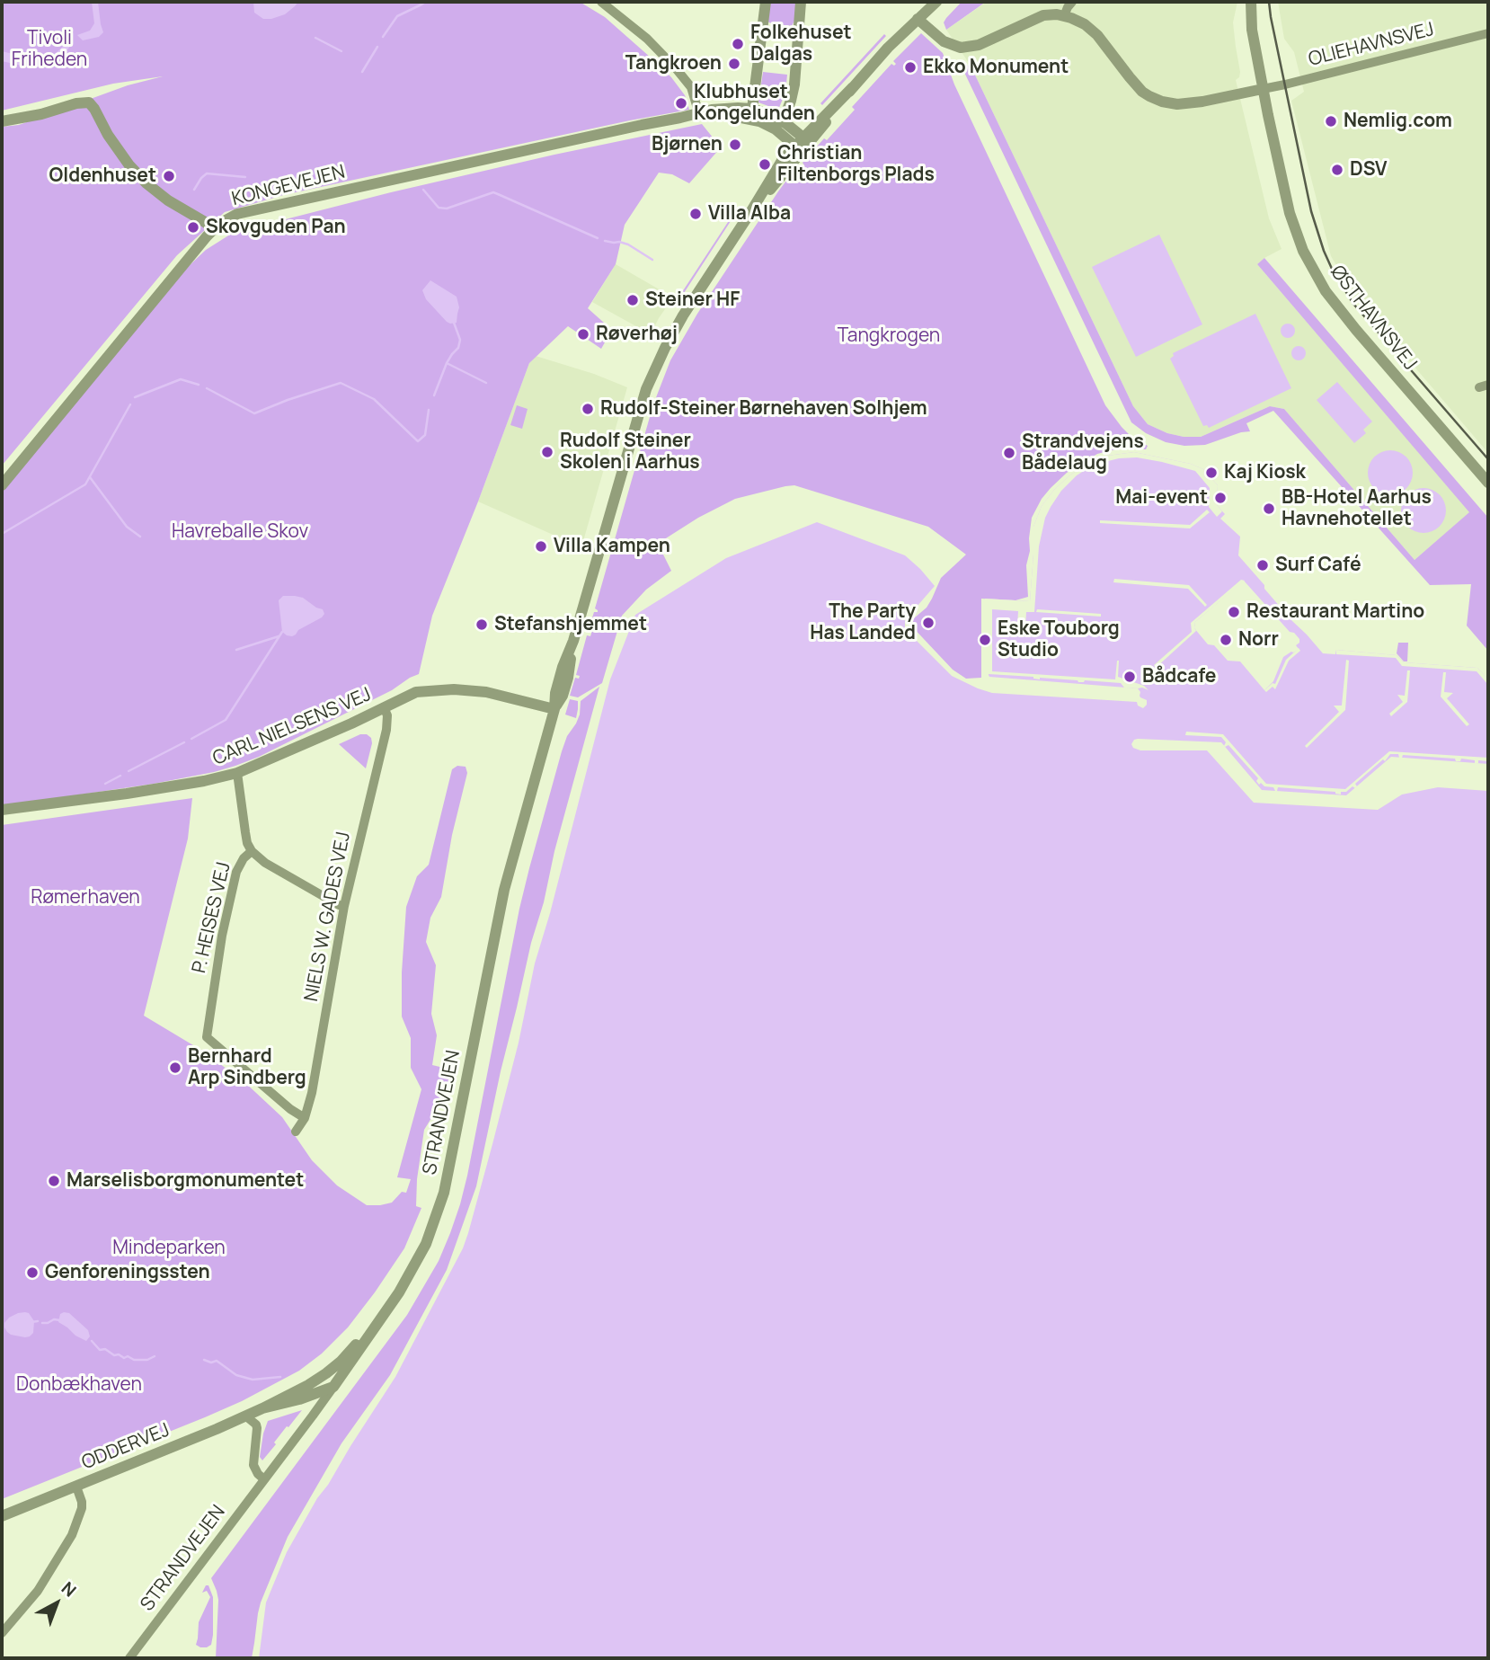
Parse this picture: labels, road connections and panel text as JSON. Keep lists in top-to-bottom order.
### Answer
{
  "streets": {
    "street": [
      "OLIEHAVNSVEJ",
      "KONGEVEJEN",
      "ØSTHAVNSVEJ",
      "CARL NIELSENS VEJ",
      "NIELS W. GADES VEJ",
      "P. HEISES VEJ",
      "STRANDVEJEN",
      "ODDERVEJ"
    ]
  },
  "crossings": [
    ["OLIEHAVNSVEJ", "ØSTHAVNSVEJ"],
    ["CARL NIELSENS VEJ", "NIELS W. GADES VEJ"],
    ["CARL NIELSENS VEJ", "P. HEISES VEJ"],
    ["CARL NIELSENS VEJ", "STRANDVEJEN"],
    ["NIELS W. GADES VEJ", "P. HEISES VEJ"],
    ["STRANDVEJEN", "ODDERVEJ"]
  ],
  "parks": [
    "Tivoli Friheden",
    "Tangkrogen",
    "Havreballe Skov",
    "Rømerhaven",
    "Mindeparken",
    "Donbækhaven"
  ],
  "places": [
    "Folkehuset Dalgas",
    "Tangkroen",
    "Ekko Monument",
    "Klubhuset Kongelunden",
    "Nemlig.com",
    "Bjørnen",
    "Christian Filtenborgs Plads",
    "DSV",
    "Oldenhuset",
    "Villa Alba",
    "Skovguden Pan",
    "Steiner HF",
    "Røverhøj",
    "Rudolf-Steiner Børnehaven Solhjem",
    "Rudolf Steiner Skolen i Aarhus",
    "Strandvejens Bådelaug",
    "Kaj Kiosk",
    "Mai-event",
    "BB-Hotel Aarhus Havnehotellet",
    "Villa Kampen",
    "Surf Café",
    "Restaurant Martino",
    "The Party Has Landed",
    "Stefanshjemmet",
    "Eske Touborg Studio",
    "Norr",
    "Bådcafe",
    "Bernhard Arp Sindberg",
    "Marselisborgmonumentet",
    "Genforeningssten"
  ],
  "north": "top right"
}
